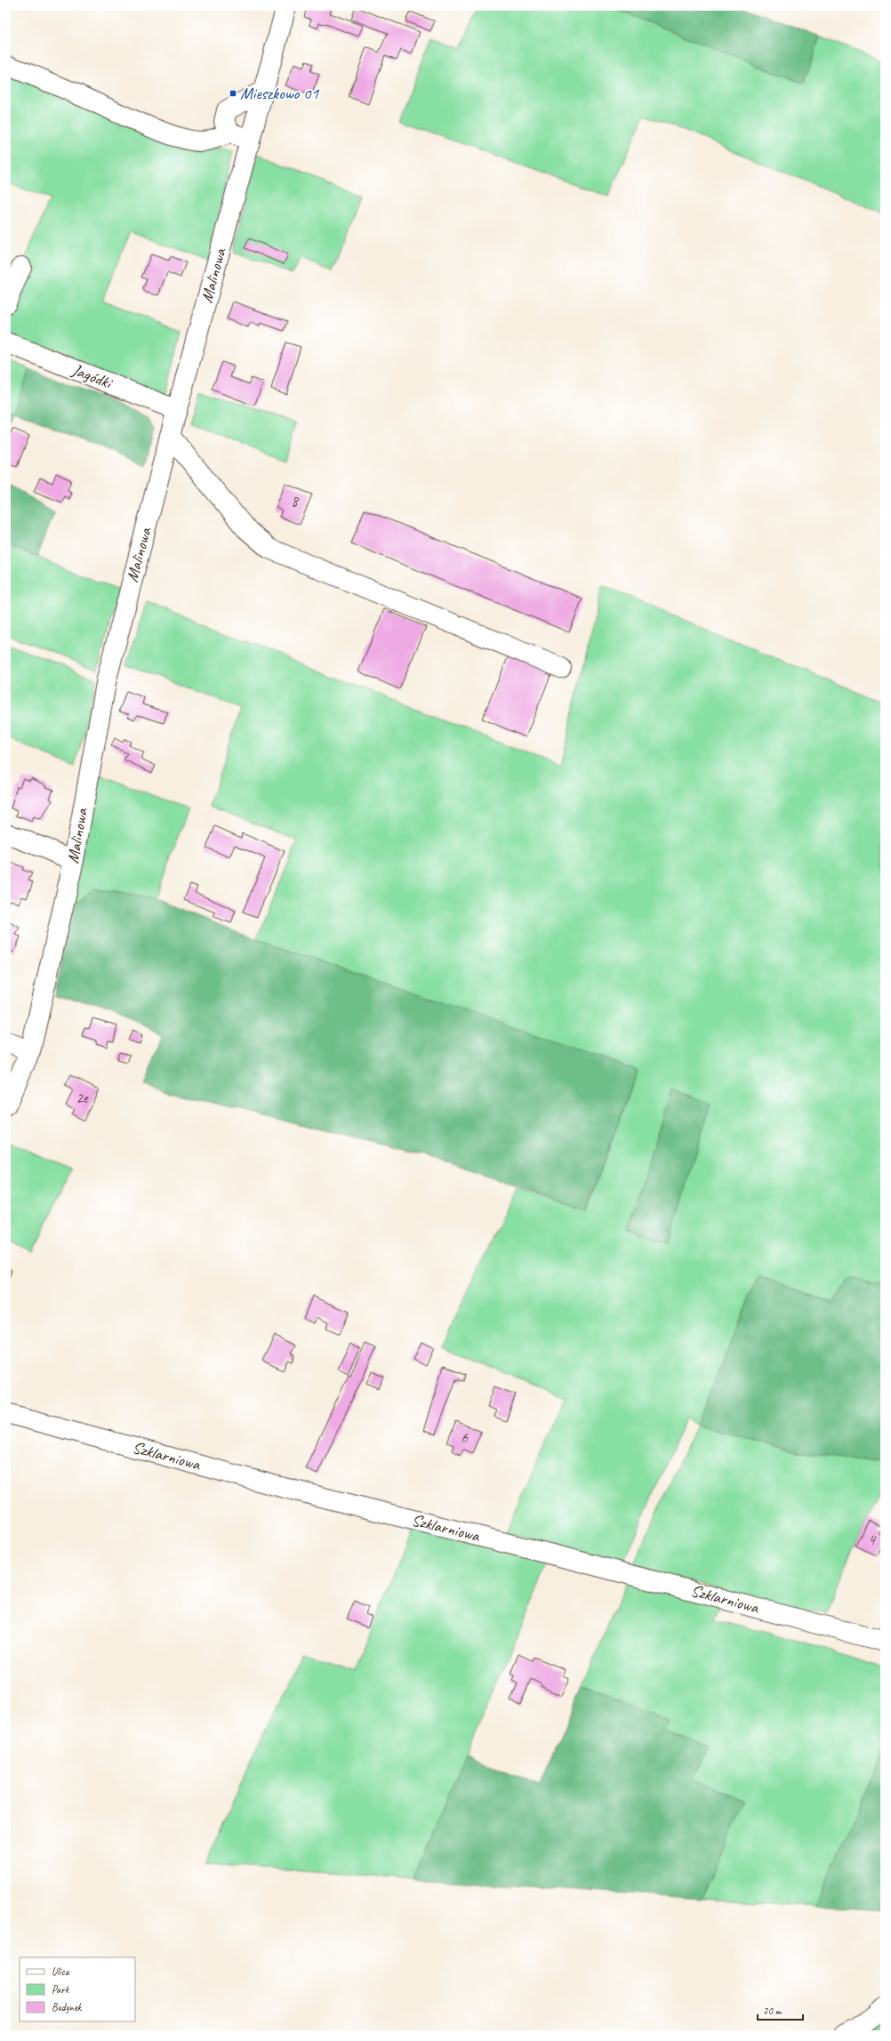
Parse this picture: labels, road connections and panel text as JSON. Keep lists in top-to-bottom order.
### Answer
{
  "streets": {
    "street": ["Malinowa", "Jagódki", "Szklarniowa"]
  },
  "crossings": [
    ["Malinowa", "Jagódki"]
  ],
  "places": {
    "transit": ["Mieszkowo 01"]
  },
  "house_numbers": [
    "8",
    "2e",
    "6",
    "4"
  ],
  "legend": ["Ulica", "Park", "Budynek"],
  "scale_bar": "20 m"
}
